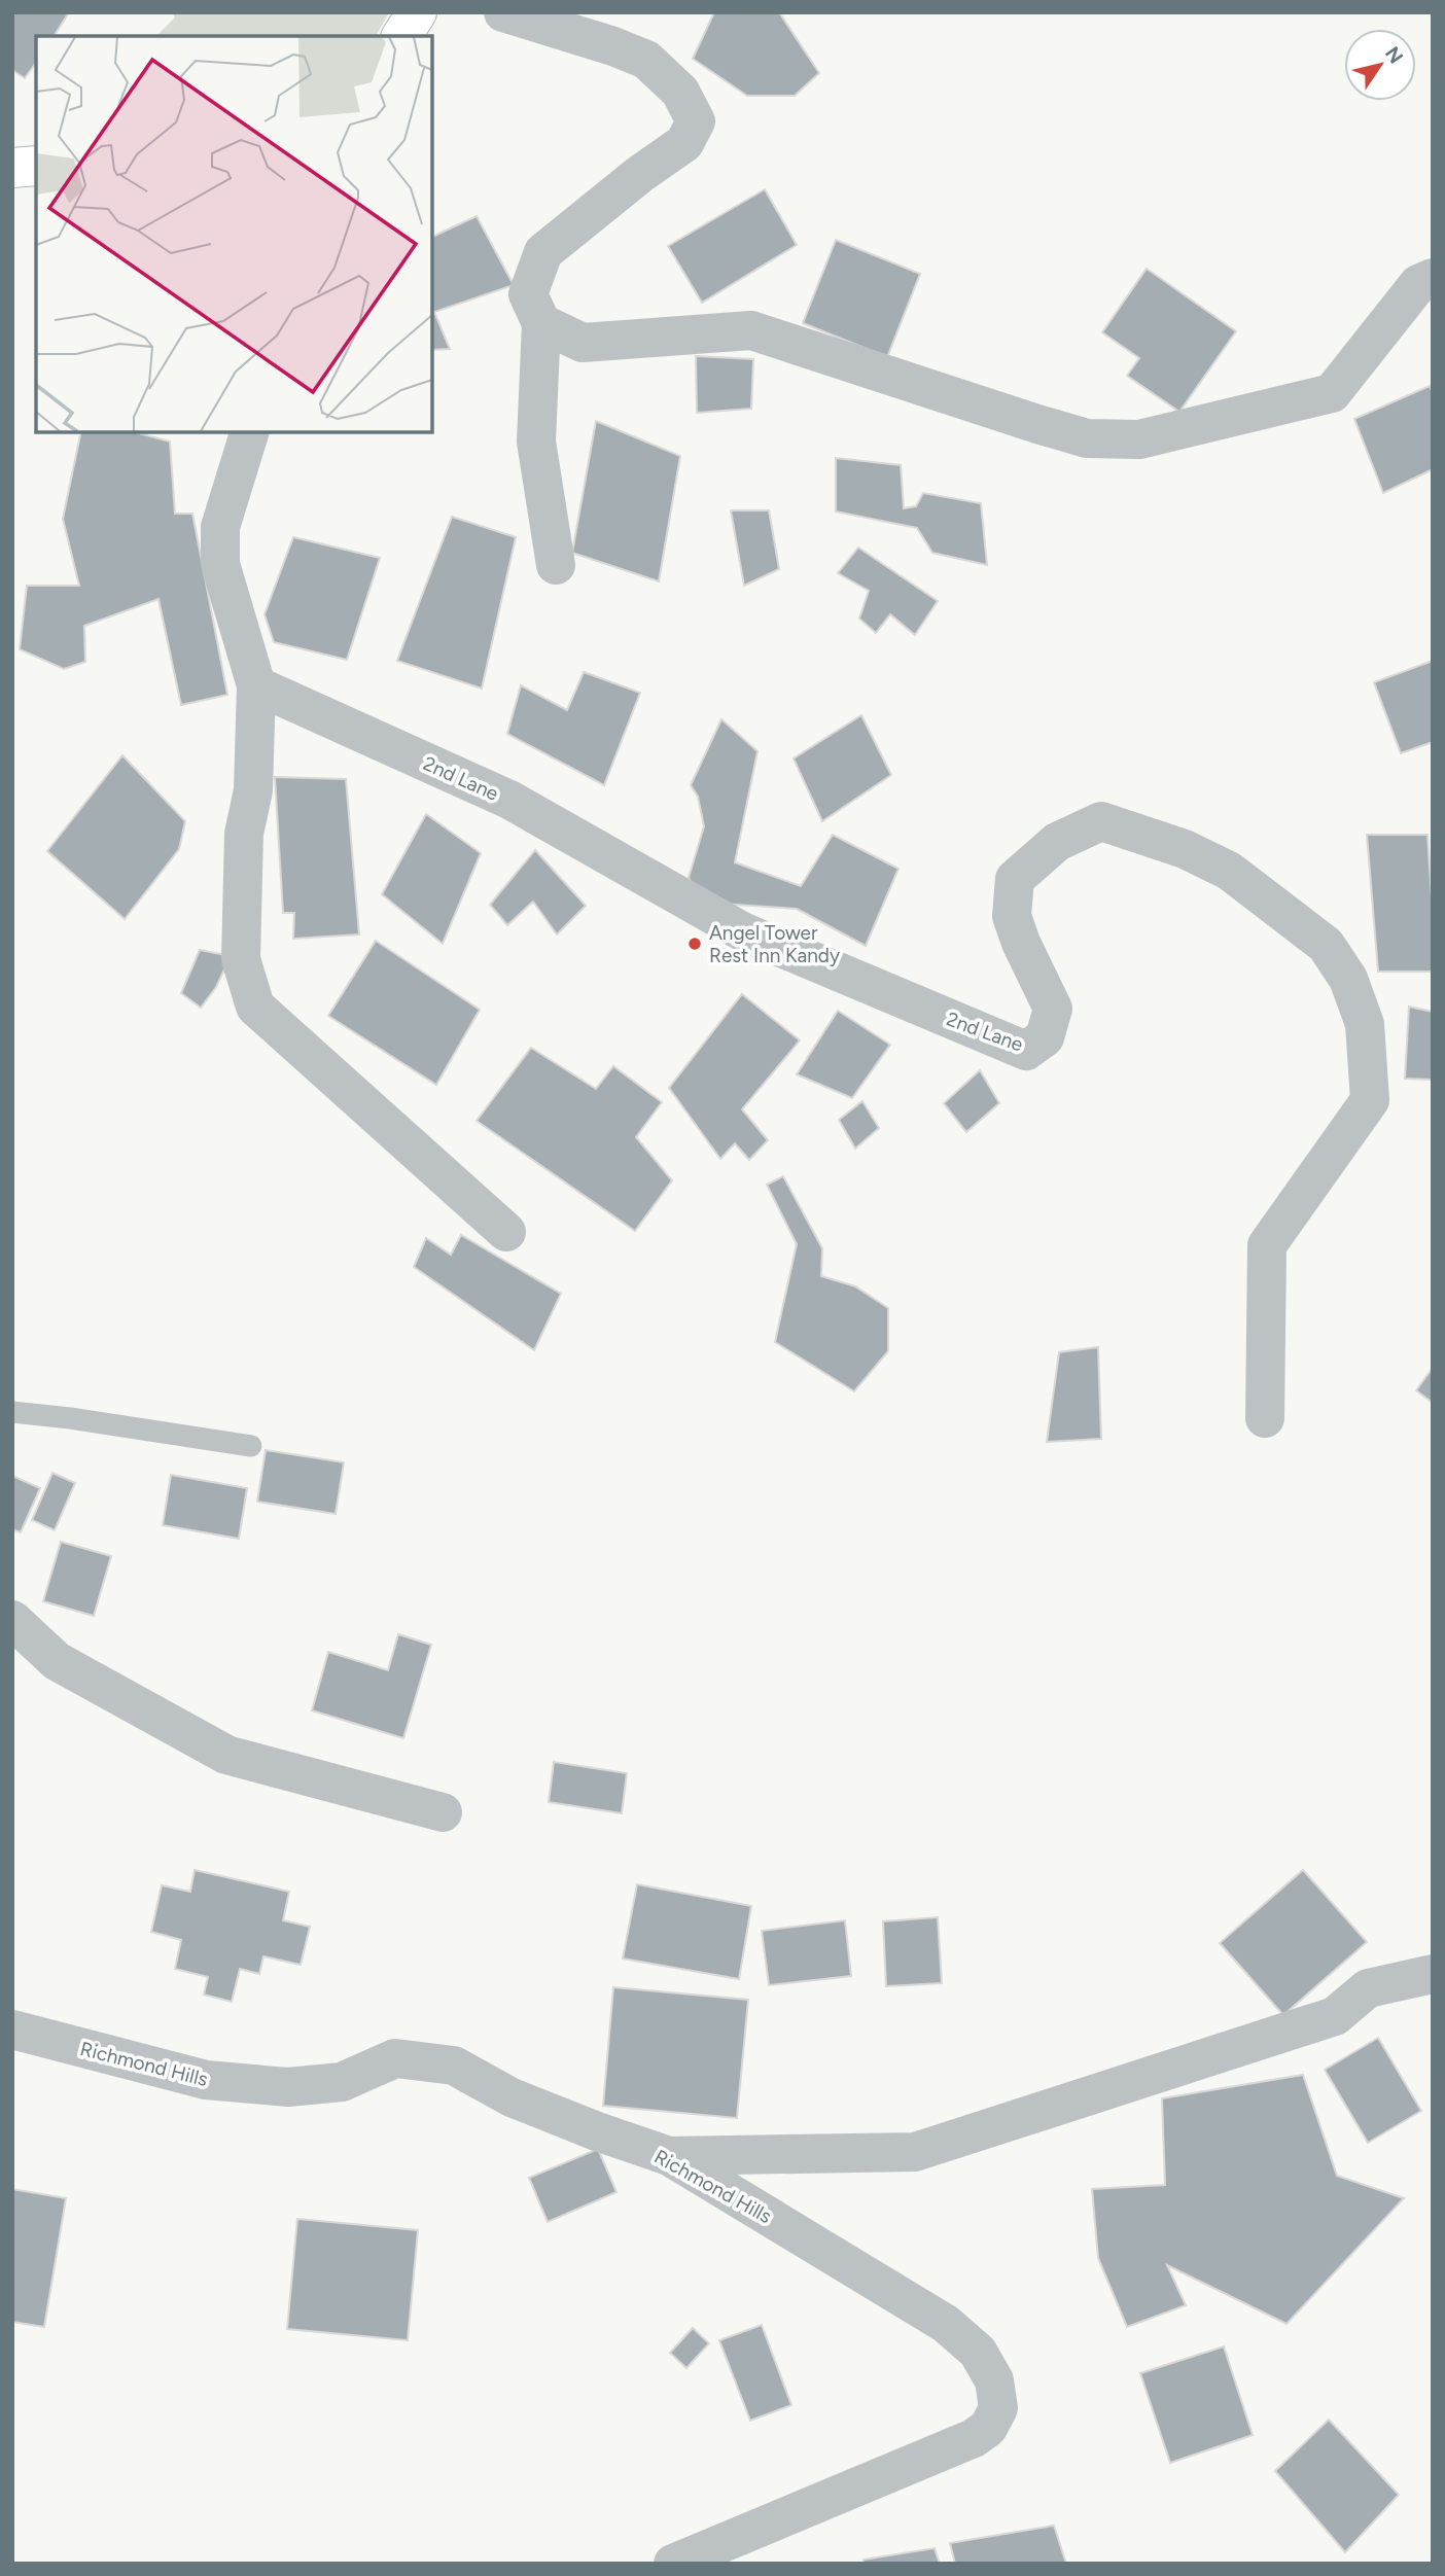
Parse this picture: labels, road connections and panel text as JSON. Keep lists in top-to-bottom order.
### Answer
{
  "streets": {
    "street": ["2nd Lane", "Richmond Hills"]
  },
  "places": ["Angel Tower Rest Inn Kandy"],
  "north": "top right"
}
